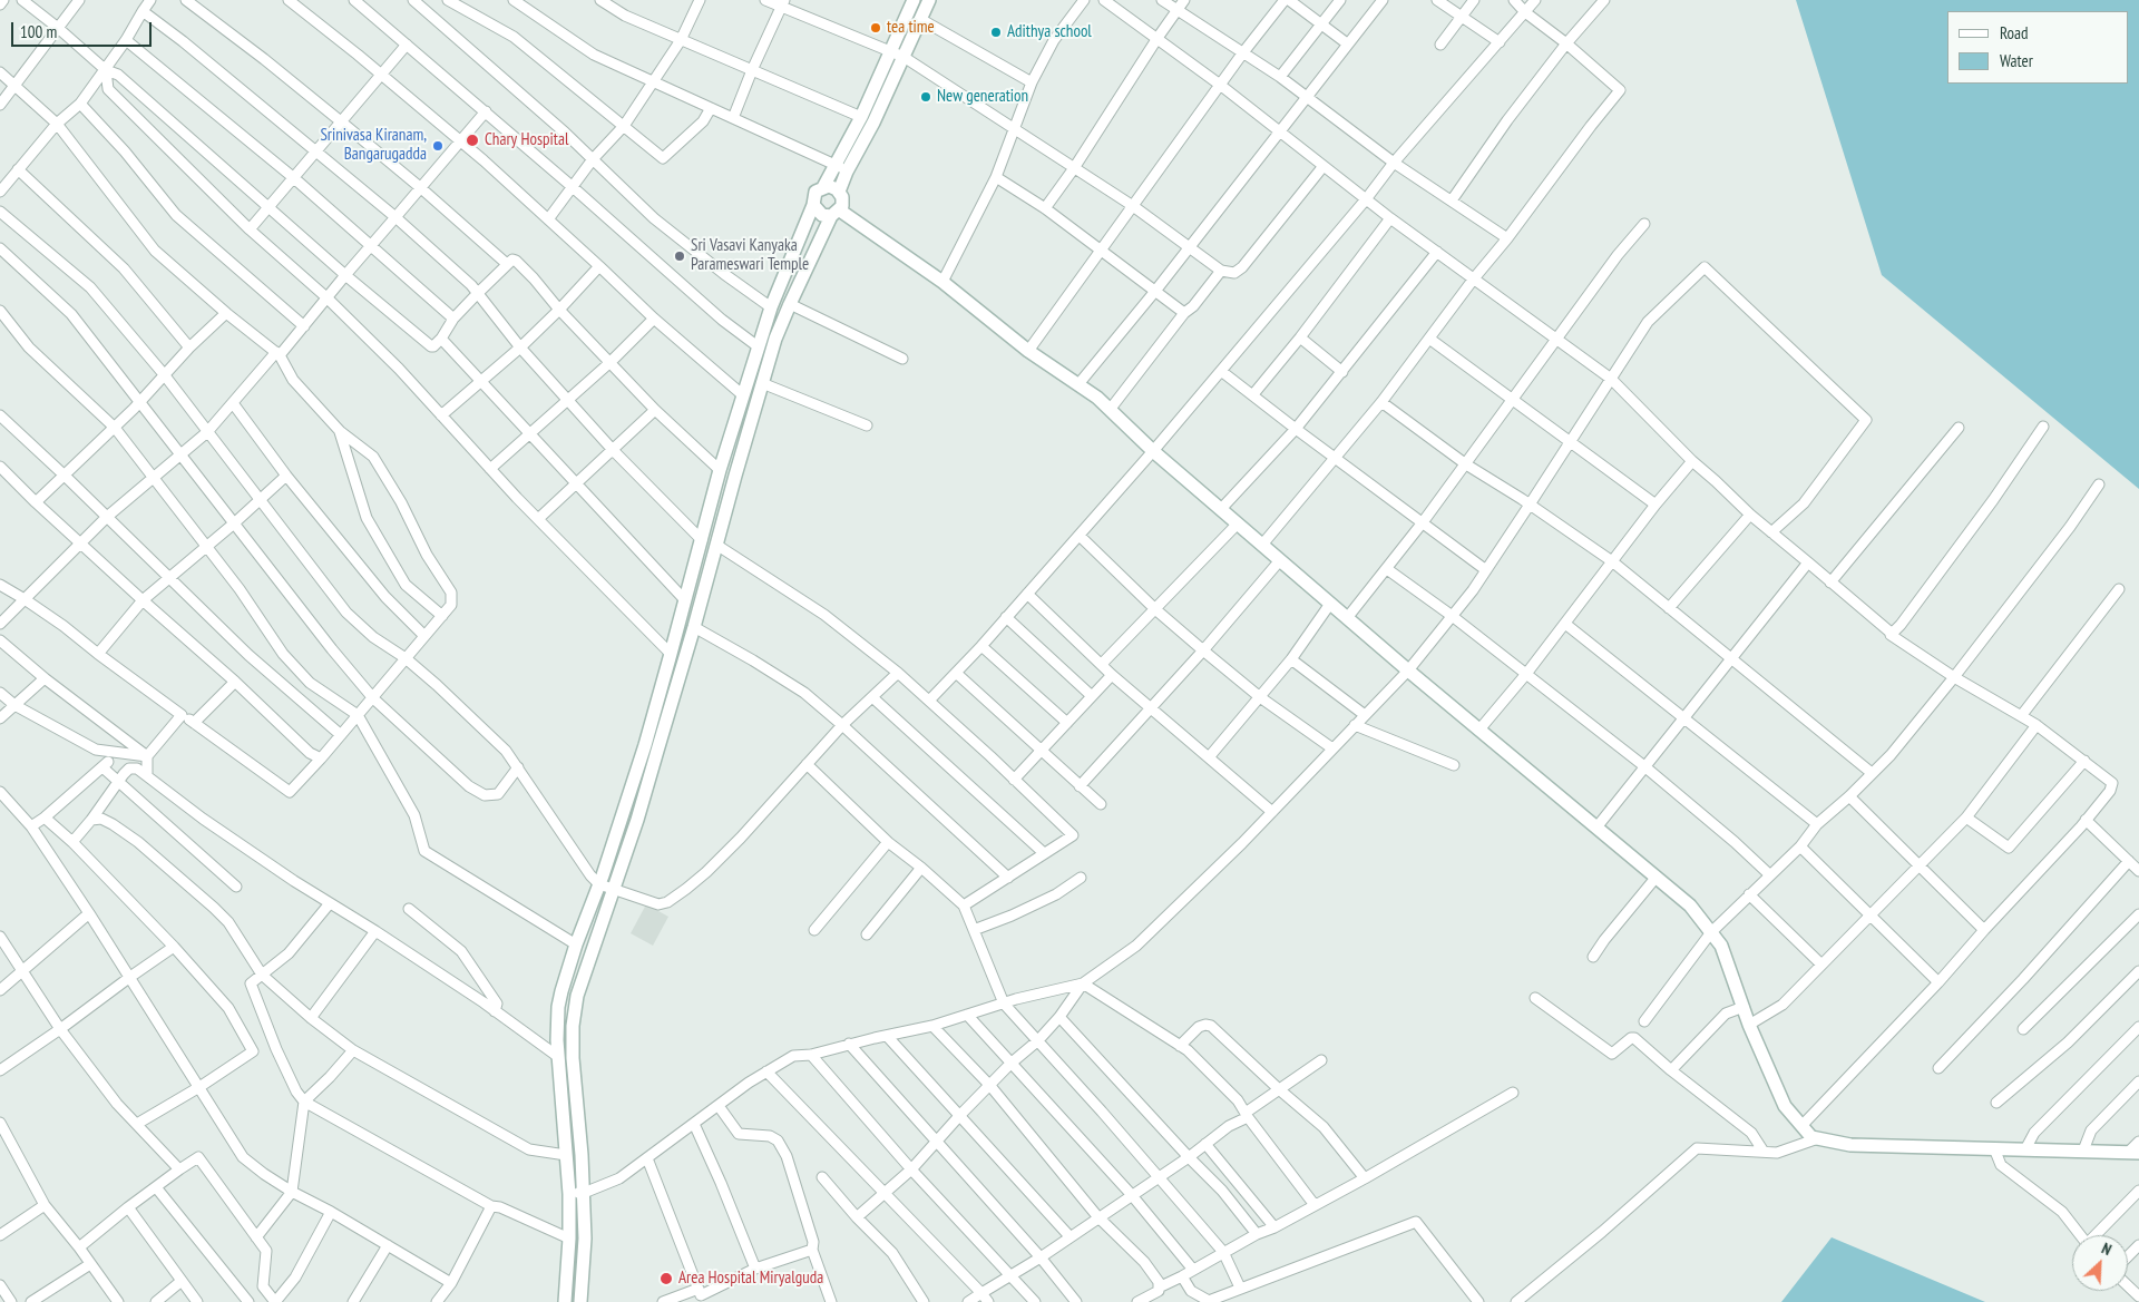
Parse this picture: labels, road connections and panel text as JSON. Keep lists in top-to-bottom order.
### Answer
{
  "places": [
    "tea time",
    "Adithya school",
    "New generation",
    "Chary Hospital",
    "Srinivasa Kiranam, Bangarugadda",
    "Sri Vasavi Kanyaka Parameswari Temple",
    "Area Hospital Miryalguda"
  ],
  "legend": ["Road", "Water"],
  "scale_bar": "100 m",
  "north": "top right"
}
